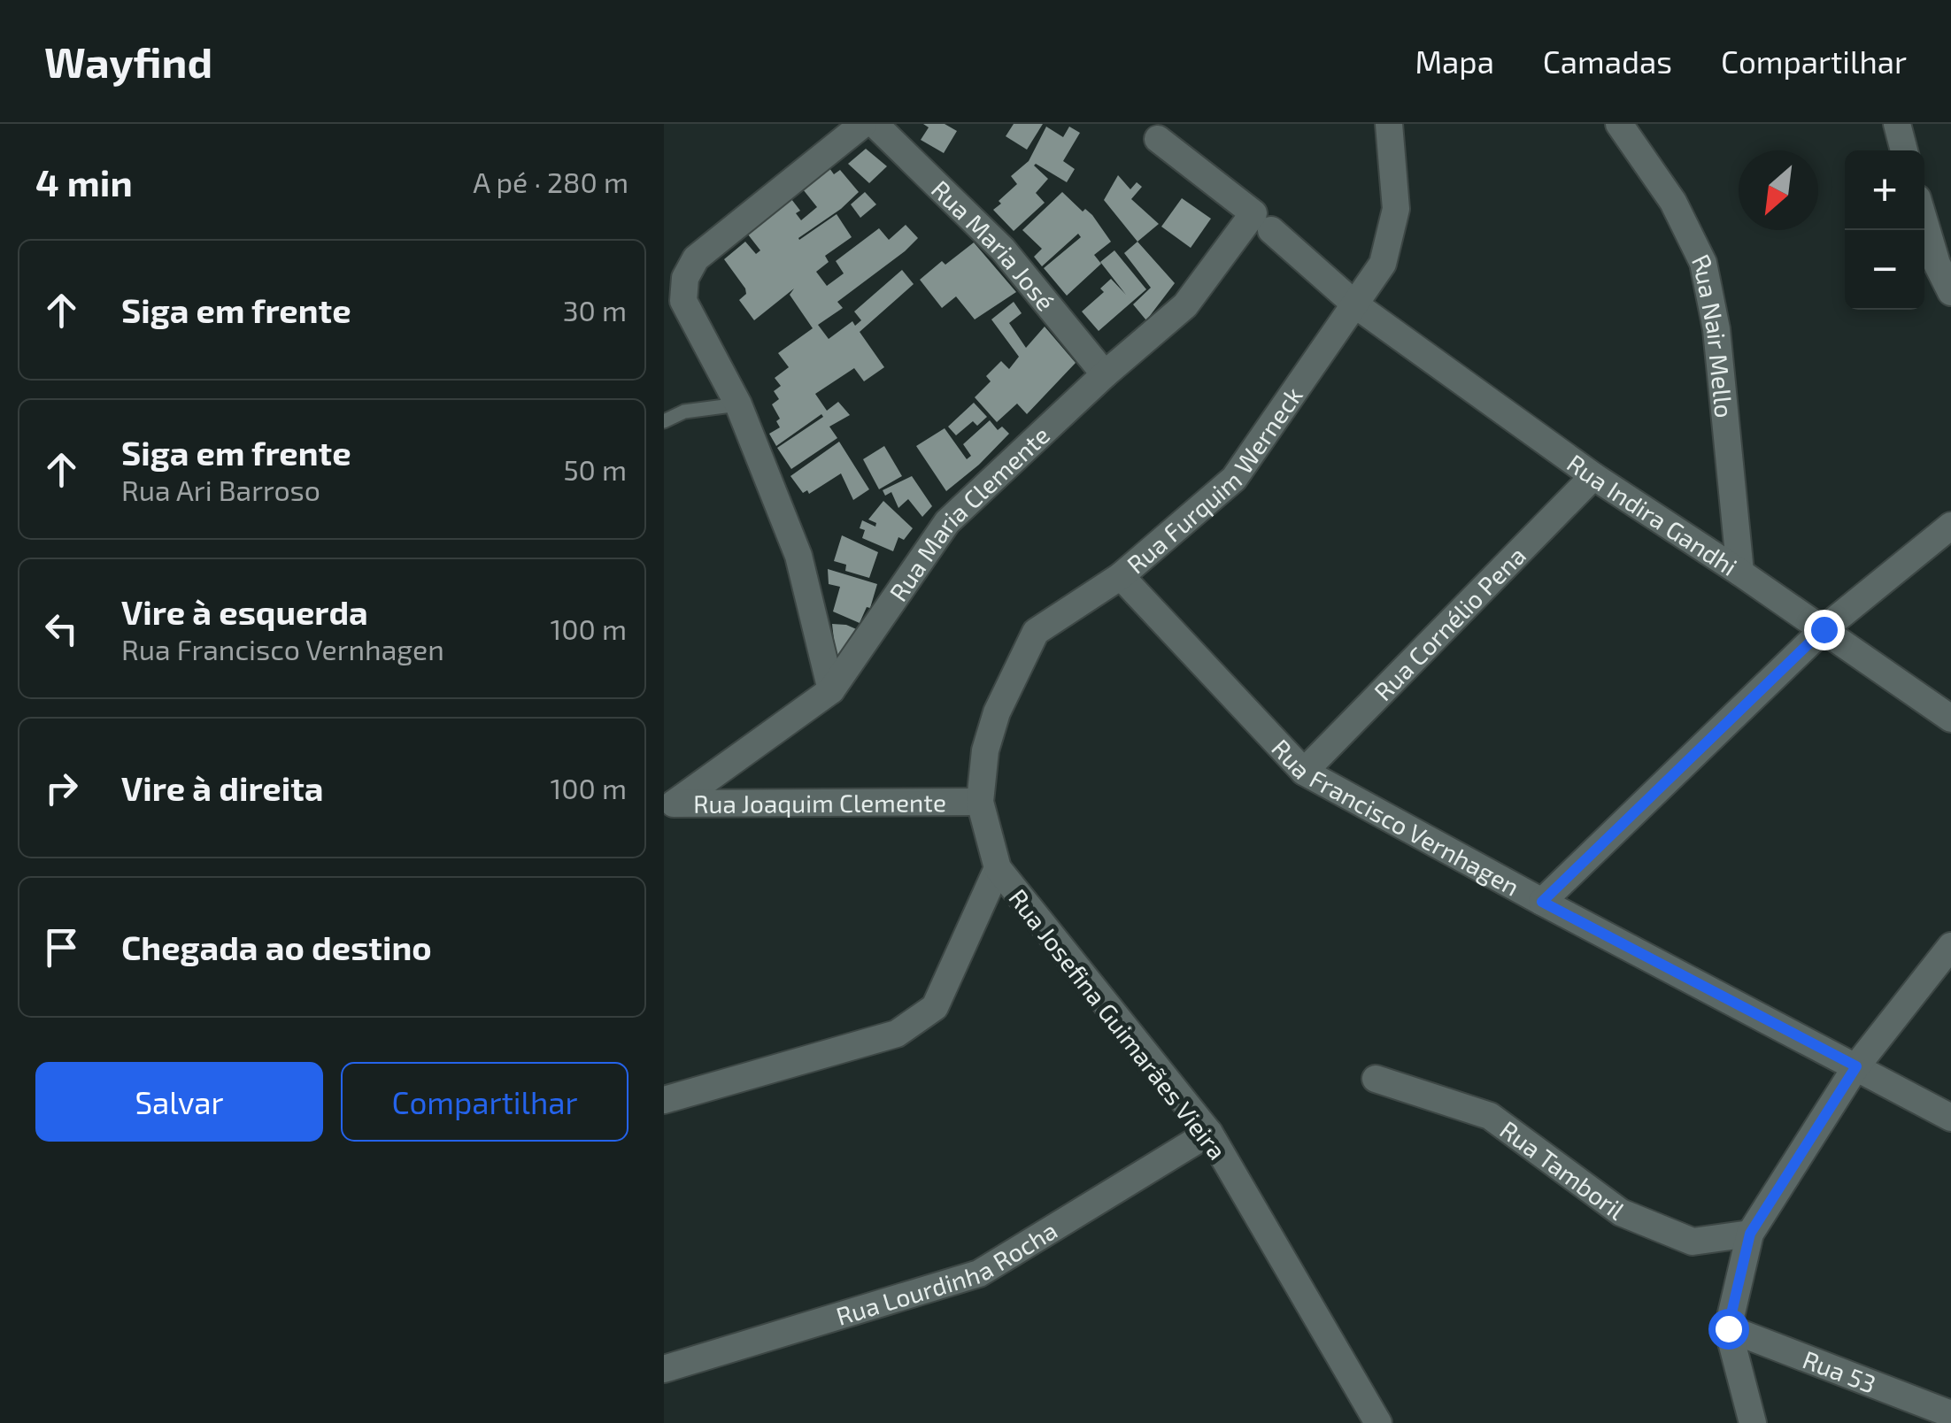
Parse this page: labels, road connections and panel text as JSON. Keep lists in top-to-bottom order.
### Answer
{
  "streets": {
    "street": [
      "Rua Maria José",
      "Rua Nair Mello",
      "Rua Furquim Werneck",
      "Rua Indira Gandhi",
      "Rua Maria Clemente",
      "Rua Cornélio Pena",
      "Rua Joaquim Clemente",
      "Rua Francisco Vernhagen",
      "Rua Josefina Guimarães Vieira",
      "Rua Tamboril",
      "Rua Lourdinha Rocha",
      "Rua 53"
    ]
  },
  "crossings": [
    ["Rua Maria José", "Rua Maria Clemente"],
    ["Rua Nair Mello", "Rua Indira Gandhi"],
    ["Rua Furquim Werneck", "Rua Indira Gandhi"],
    ["Rua Furquim Werneck", "Rua Joaquim Clemente"],
    ["Rua Furquim Werneck", "Rua Francisco Vernhagen"],
    ["Rua Furquim Werneck", "Rua Josefina Guimarães Vieira"],
    ["Rua Indira Gandhi", "Rua Maria Clemente"],
    ["Rua Indira Gandhi", "Rua Cornélio Pena"],
    ["Rua Maria Clemente", "Rua Joaquim Clemente"],
    ["Rua Cornélio Pena", "Rua Francisco Vernhagen"],
    ["Rua Joaquim Clemente", "Rua Josefina Guimarães Vieira"],
    ["Rua Josefina Guimarães Vieira", "Rua Lourdinha Rocha"]
  ],
  "north": "bottom left",
  "page": {
    "header": "Wayfind",
    "nav": ["Mapa", "Camadas", "Compartilhar"],
    "heading": ["4 min", "A pé · 280 m"],
    "map_buttons": ["+", "−"],
    "list": [
      ["Siga em frente", "30 m"],
      ["Siga em frente", "Rua Ari Barroso", "50 m"],
      ["Vire à esquerda", "Rua Francisco Vernhagen", "100 m"],
      ["Vire à direita", "100 m"],
      "Chegada ao destino"
    ],
    "buttons": ["Salvar", "Compartilhar"]
  }
}
